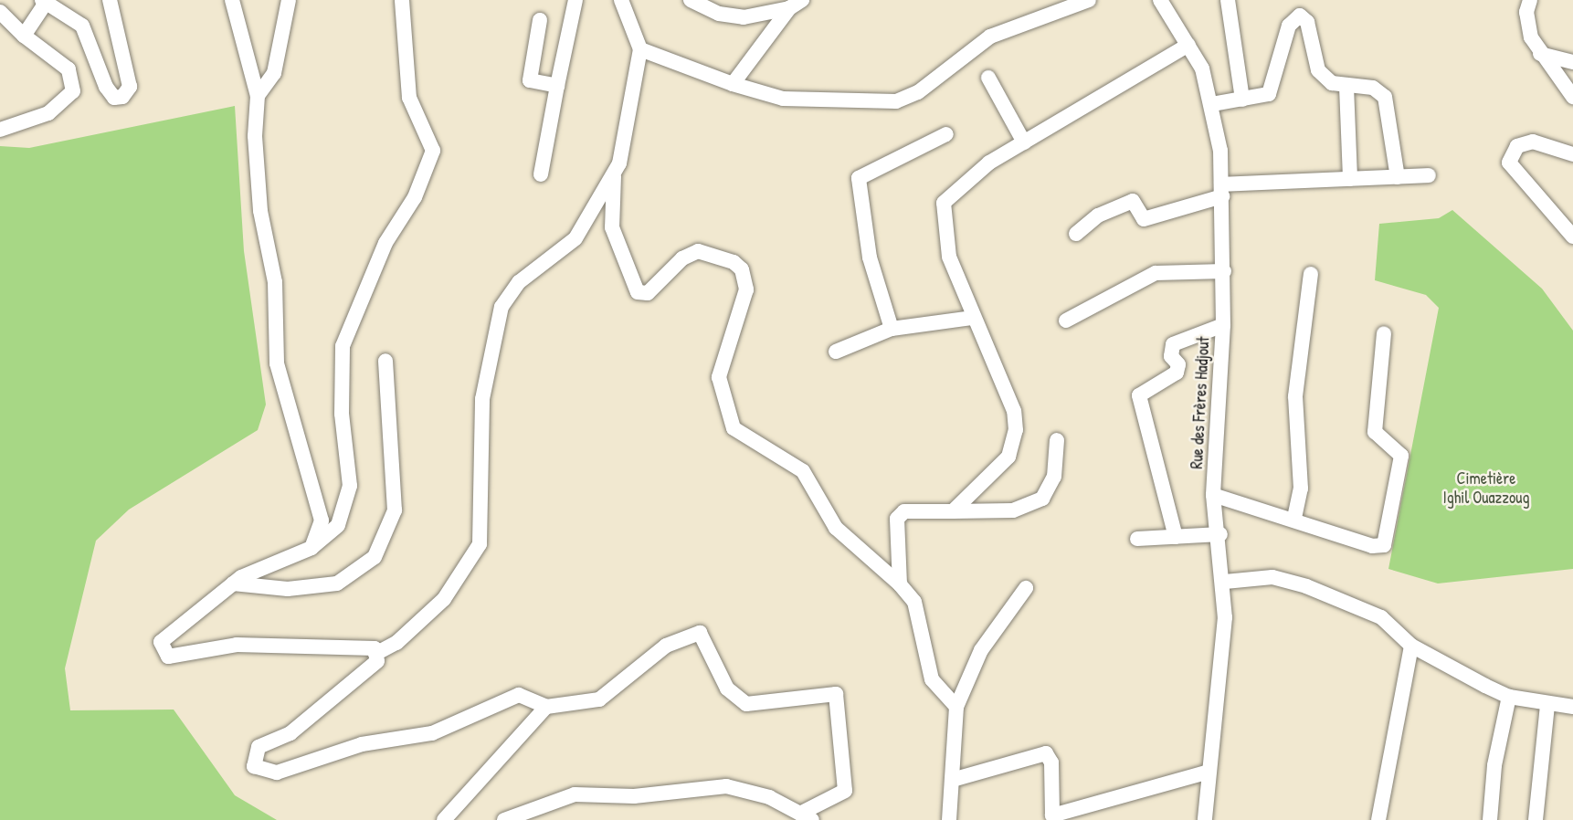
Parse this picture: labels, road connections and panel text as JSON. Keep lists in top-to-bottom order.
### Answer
{
  "streets": {
    "street": ["Rue des Frères Hadjout"]
  },
  "parks": ["Cimetière Ighil Ouazzoug"]
}
